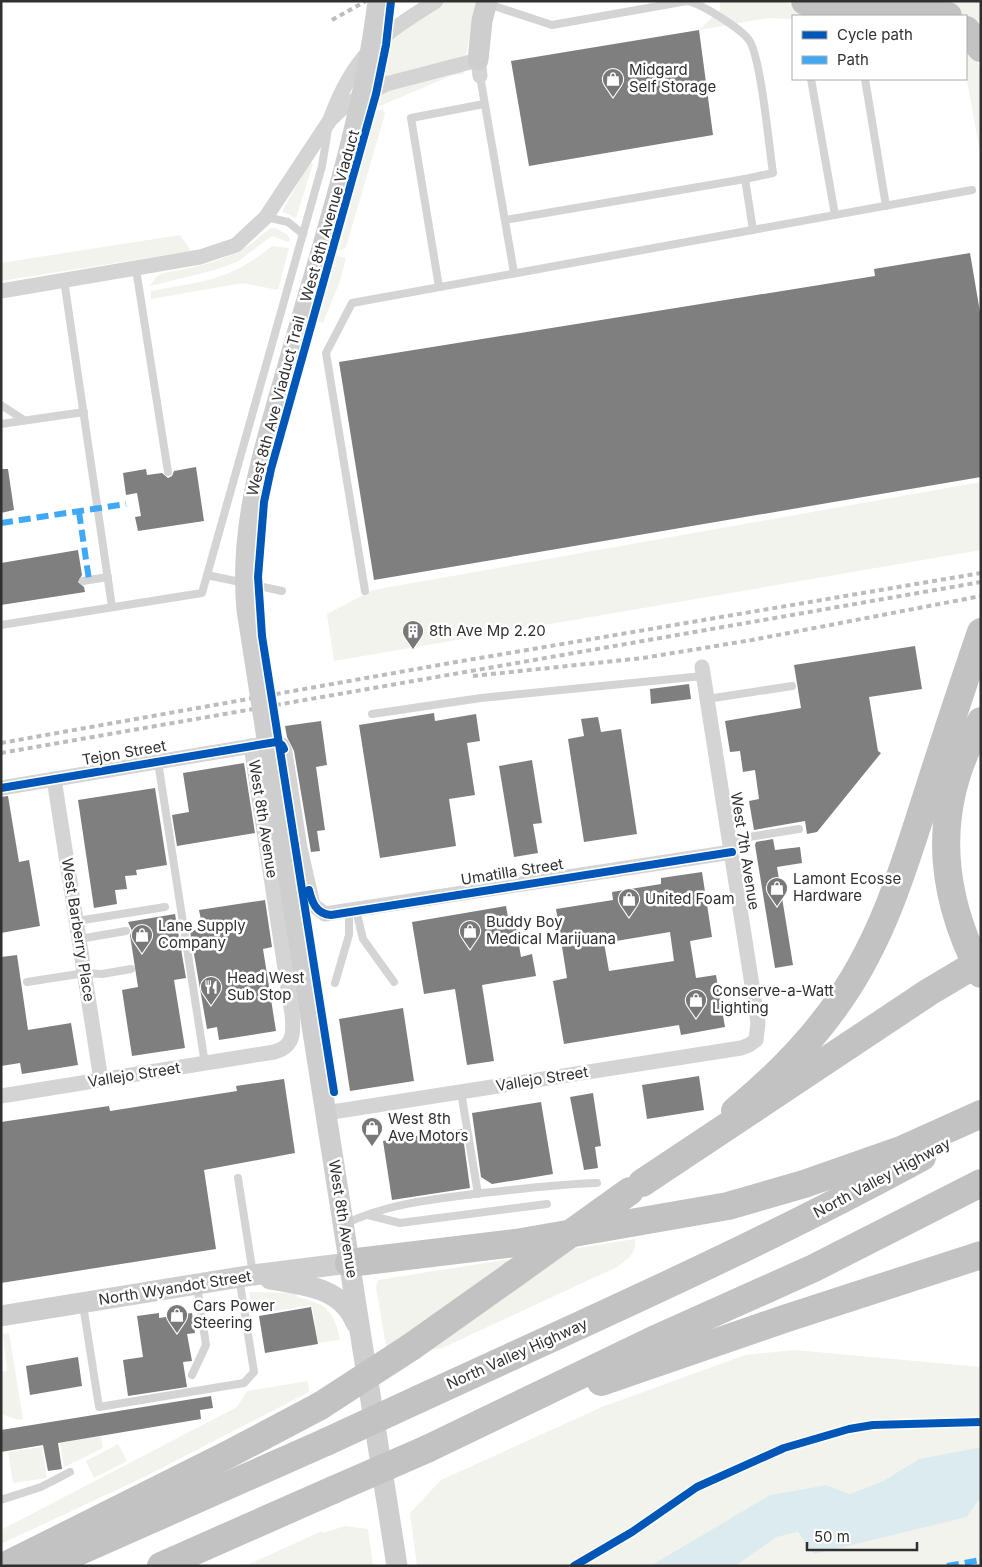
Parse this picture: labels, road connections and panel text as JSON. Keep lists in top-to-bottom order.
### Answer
{
  "streets": {
    "highway": ["North Valley Highway"],
    "main road": ["West 8th Avenue Viaduct", "West 8th Avenue", "North Wyandot Street"],
    "street": [
      "Tejon Street",
      "West 7th Avenue",
      "Umatilla Street",
      "West Barberry Place",
      "Vallejo Street"
    ],
    "cycle path": ["West 8th Ave Viaduct Trail"]
  },
  "crossings": [
    ["West 8th Avenue Viaduct", "West 8th Avenue"],
    ["Tejon Street", "West 8th Avenue"],
    ["Tejon Street", "Umatilla Street"],
    ["Tejon Street", "West Barberry Place"],
    ["West 8th Avenue", "Vallejo Street"],
    ["West 8th Avenue", "North Wyandot Street"],
    ["West 7th Avenue", "Umatilla Street"],
    ["West 7th Avenue", "Vallejo Street"],
    ["West Barberry Place", "Vallejo Street"]
  ],
  "places": {
    "shop": [
      "Midgard Self Storage",
      "Lamont Ecosse Hardware",
      "United Foam",
      "Buddy Boy Medical Marijuana",
      "Lane Supply Company",
      "Conserve-a-Watt Lighting",
      "West 8th Ave Motors",
      "Cars Power Steering"
    ],
    "building": ["8th Ave Mp 2.20"],
    "restaurant": ["Head West Sub Stop"]
  },
  "legend": ["Cycle path", "Path"],
  "scale_bar": "50 m"
}
